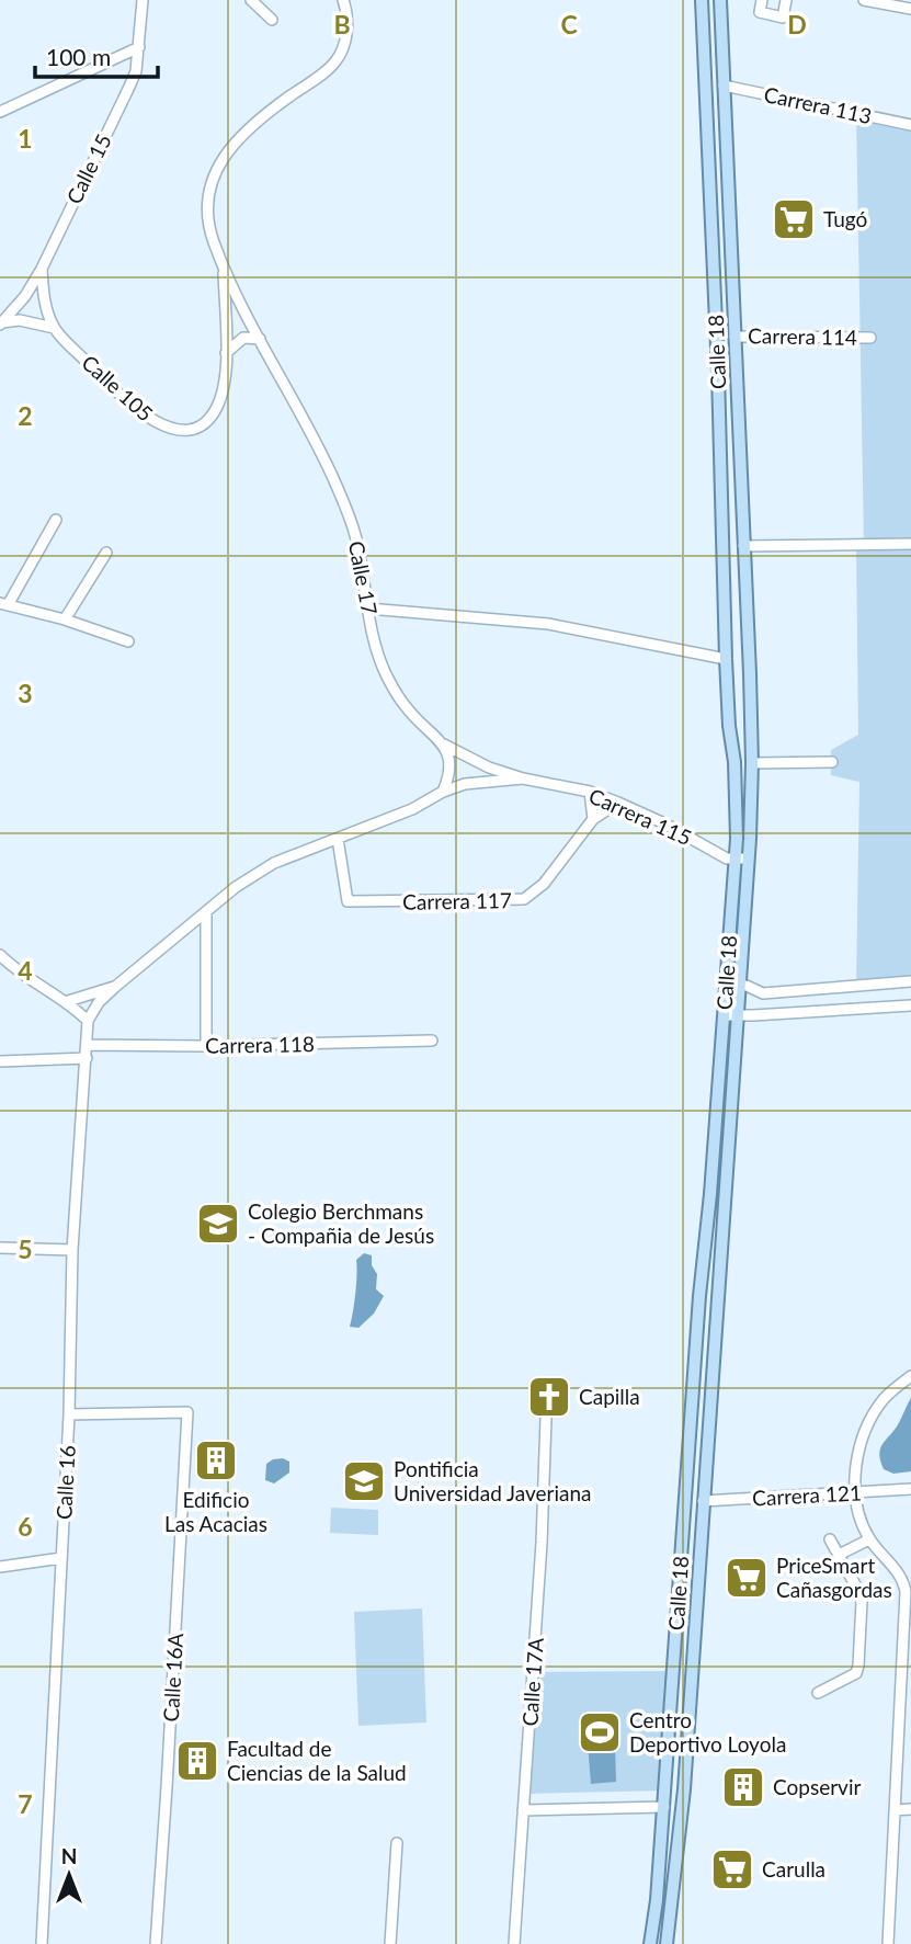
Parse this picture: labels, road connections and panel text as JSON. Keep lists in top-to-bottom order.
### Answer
{
  "streets": {
    "main road": ["Calle 18"],
    "street": [
      "Carrera 113",
      "Calle 15",
      "Carrera 114",
      "Calle 105",
      "Calle 17",
      "Carrera 115",
      "Carrera 117",
      "Carrera 118",
      "Calle 16",
      "Carrera 121",
      "Calle 16A",
      "Calle 17A"
    ]
  },
  "crossings": [
    ["Carrera 113", "Calle 18"],
    ["Calle 15", "Calle 105"],
    ["Carrera 114", "Calle 18"],
    ["Calle 18", "Carrera 115"],
    ["Calle 18", "Carrera 121"],
    ["Calle 105", "Calle 17"],
    ["Calle 17", "Carrera 115"],
    ["Carrera 115", "Carrera 117"],
    ["Carrera 118", "Calle 16"],
    ["Calle 16", "Calle 16A"]
  ],
  "places": {
    "supermarket": ["Tugó", "PriceSmart Cañasgordas", "Carulla"],
    "school or university": ["Colegio Berchmans - Compañia de Jesús", "Pontificia Universidad Javeriana"],
    "church": ["Capilla"],
    "building": ["Edificio Las Acacias", "Facultad de Ciencias de la Salud", "Copservir"],
    "sports": ["Centro Deportivo Loyola"]
  },
  "scale_bar": "100 m",
  "north": "top",
  "grid": {
    "columns": ["B", "C", "D"],
    "rows": [
      "1",
      "2",
      "3",
      "4",
      "5",
      "6",
      "7"
    ]
  }
}
